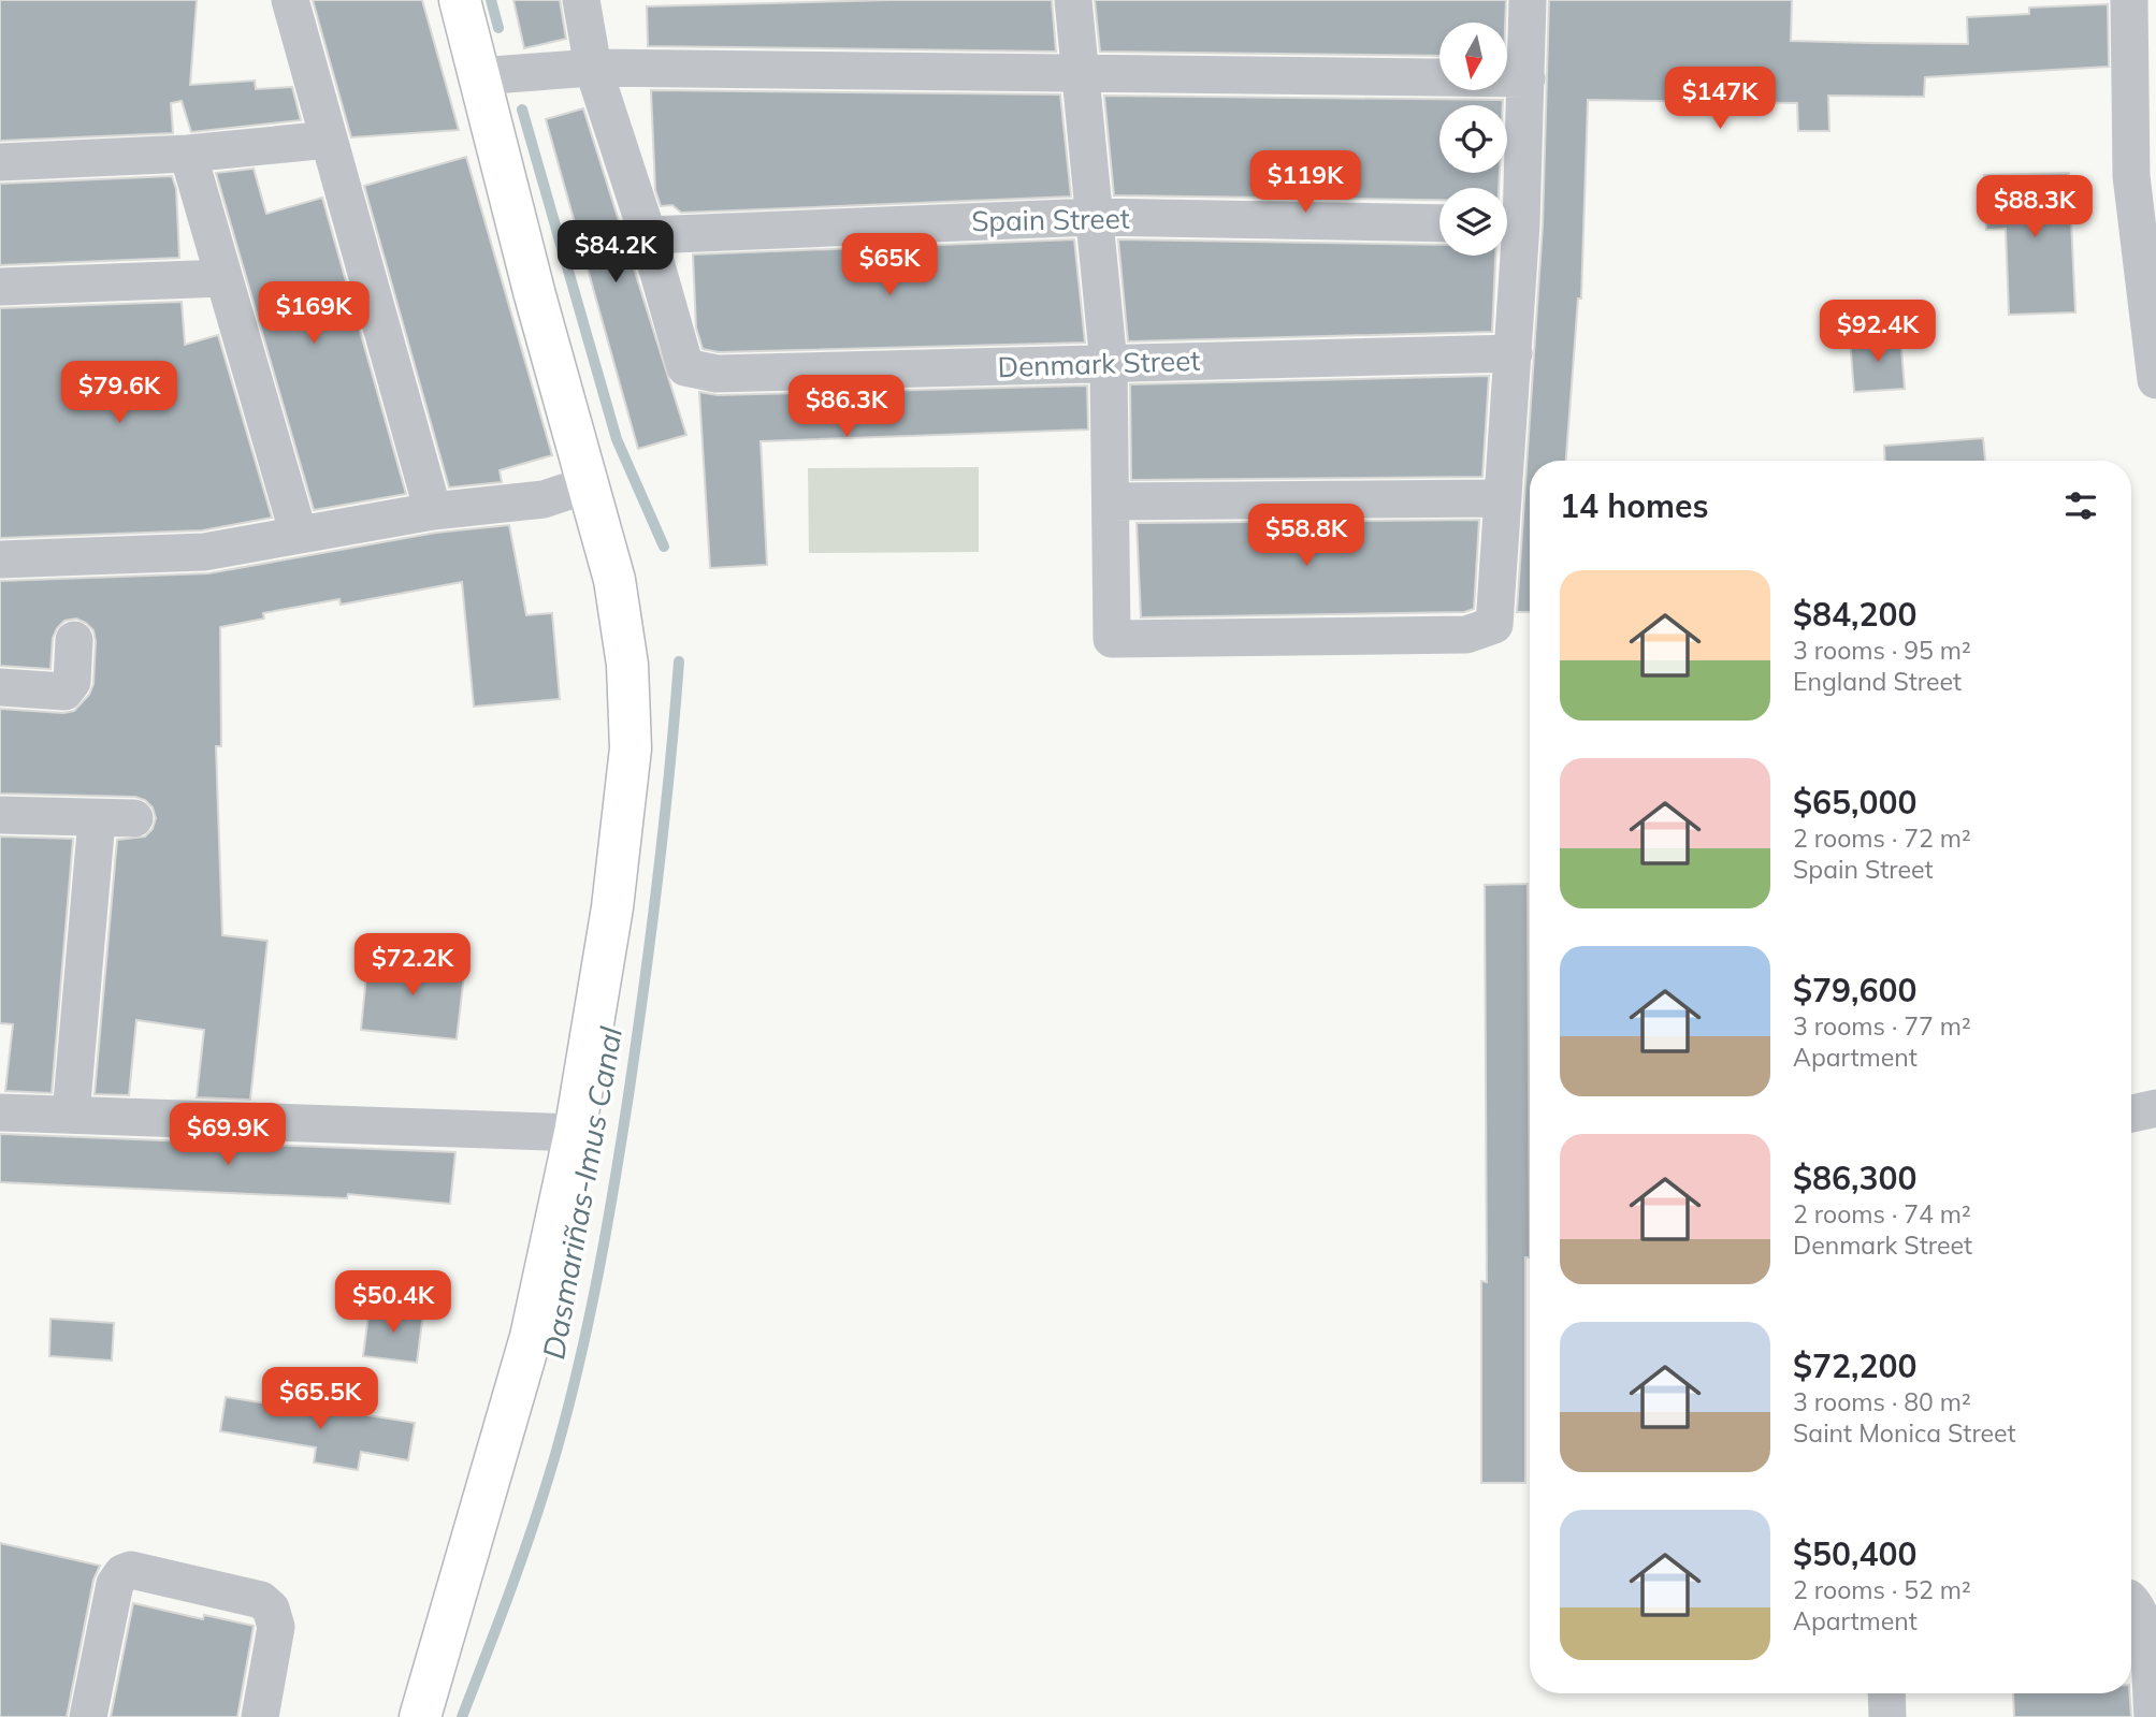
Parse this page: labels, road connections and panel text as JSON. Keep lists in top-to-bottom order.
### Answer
{
  "streets": {
    "street": ["Spain Street", "Denmark Street"]
  },
  "crossings": [
    ["Spain Street", "Denmark Street"]
  ],
  "water": ["Dasmariñas-Imus Canal"],
  "north": "bottom",
  "page": {
    "price": [
      "$147K",
      "$119K",
      "$88.3K",
      "$84.2K",
      "$65K",
      "$169K",
      "$92.4K",
      "$79.6K",
      "$86.3K",
      "$58.8K",
      "$72.2K",
      "$69.9K",
      "$50.4K",
      "$65.5K"
    ],
    "heading": "14 homes",
    "list": [
      {
        "name": "$84,200",
        "note": "3 rooms · 95 m² · England Street"
      },
      {
        "name": "$65,000",
        "note": "2 rooms · 72 m² · Spain Street"
      },
      {
        "name": "$79,600",
        "note": "3 rooms · 77 m² · Apartment"
      },
      {
        "name": "$86,300",
        "note": "2 rooms · 74 m² · Denmark Street"
      },
      {
        "name": "$72,200",
        "note": "3 rooms · 80 m² · Saint Monica Street"
      },
      {
        "name": "$50,400",
        "note": "2 rooms · 52 m² · Apartment"
      }
    ]
  }
}
